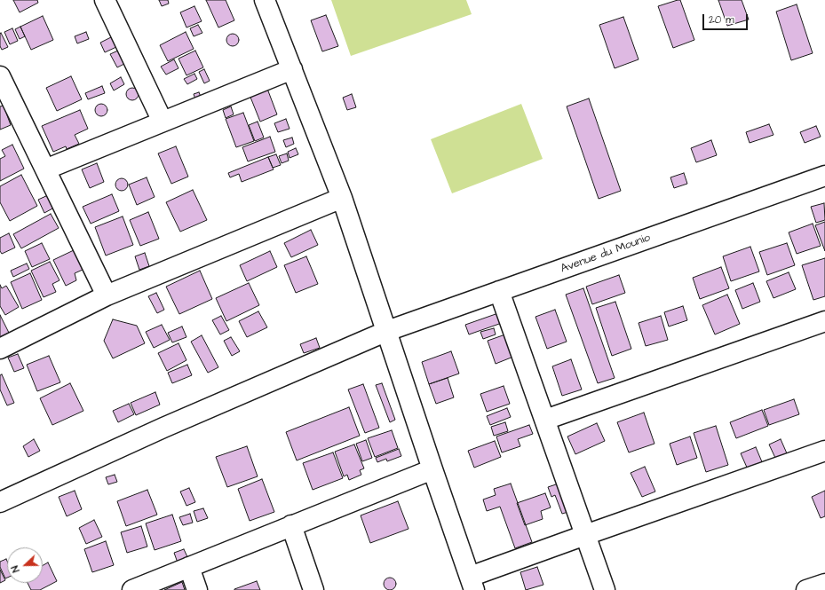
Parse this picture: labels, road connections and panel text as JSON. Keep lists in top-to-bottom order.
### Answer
{
  "streets": {
    "street": ["Avenue du Mounio"]
  },
  "scale_bar": "20 m",
  "north": "left"
}
